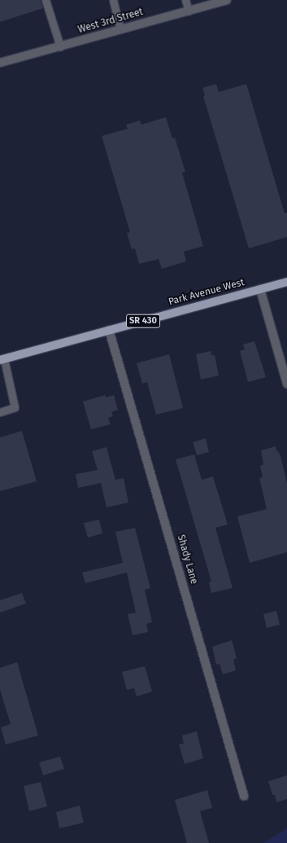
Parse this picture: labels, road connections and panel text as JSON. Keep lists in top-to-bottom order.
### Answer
{
  "streets": {
    "main road": ["Park Avenue West", "SR 430"],
    "street": ["West 3rd Street", "Shady Lane"]
  },
  "crossings": [
    ["Park Avenue West", "Shady Lane"]
  ]
}
